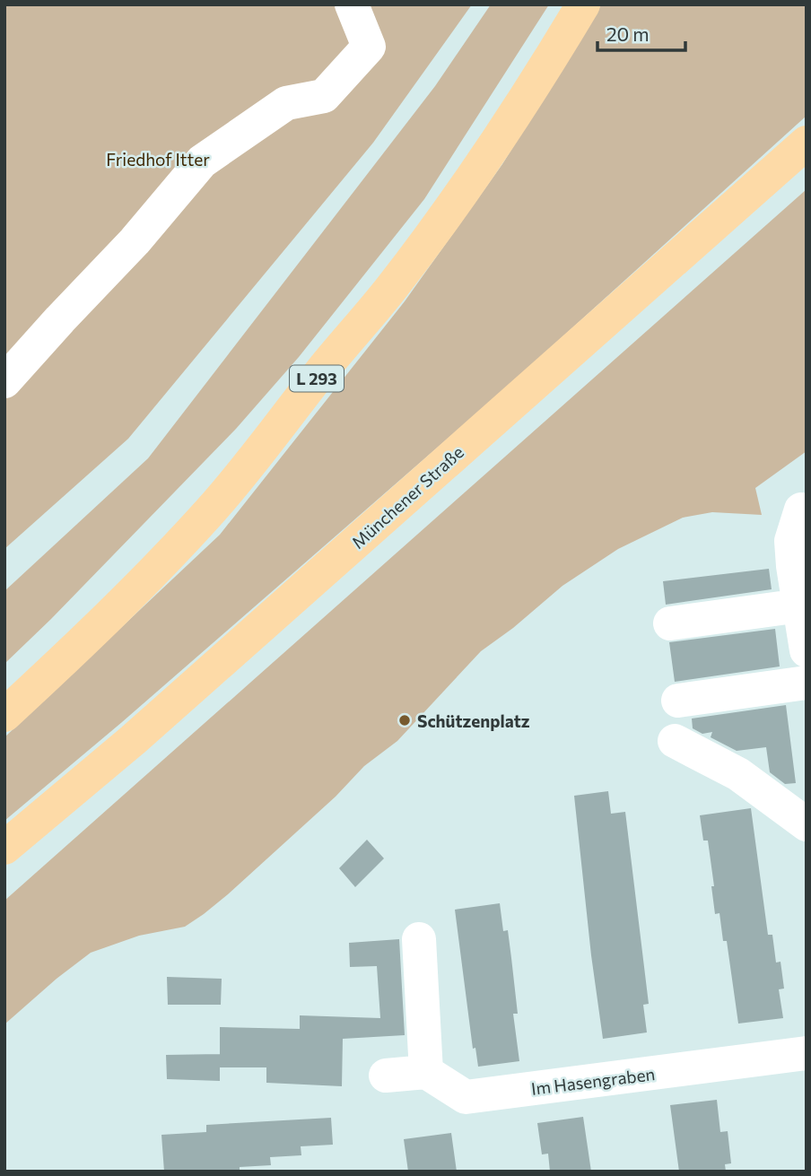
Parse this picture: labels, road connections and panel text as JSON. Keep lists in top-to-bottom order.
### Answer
{
  "streets": {
    "main road": ["L 293", "Münchener Straße"],
    "street": ["Im Hasengraben"]
  },
  "parks": ["Friedhof Itter"],
  "places": ["Schützenplatz"],
  "scale_bar": "20 m"
}
